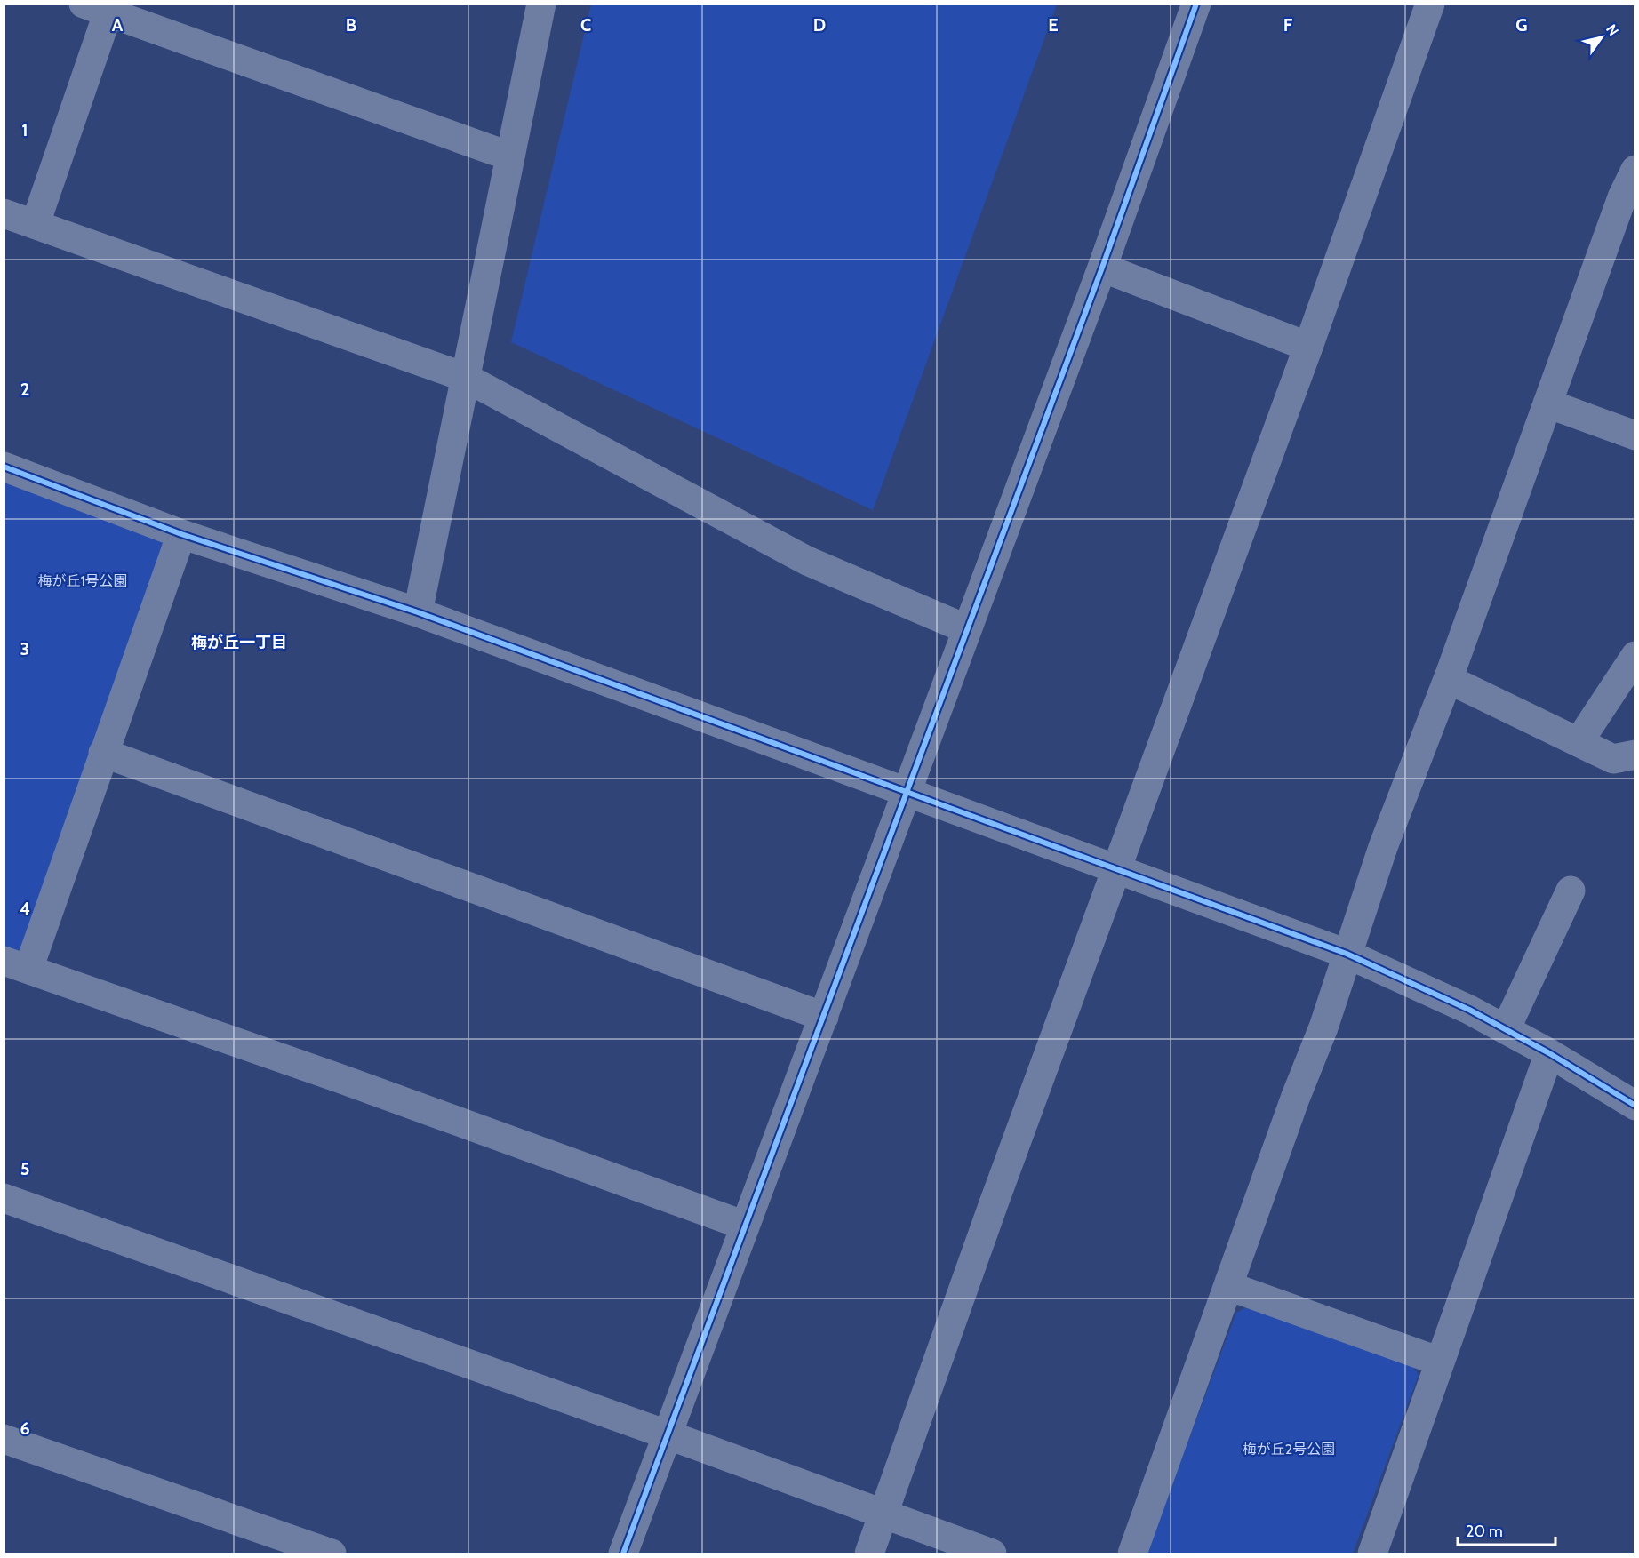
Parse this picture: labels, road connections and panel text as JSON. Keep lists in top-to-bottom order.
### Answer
{
  "districts": ["梅が丘一丁目"],
  "parks": ["梅が丘1号公園", "梅が丘2号公園"],
  "scale_bar": "20 m",
  "north": "top right",
  "grid": {
    "columns": [
      "A",
      "B",
      "C",
      "D",
      "E",
      "F",
      "G"
    ],
    "rows": [
      "1",
      "2",
      "3",
      "4",
      "5",
      "6"
    ]
  }
}
